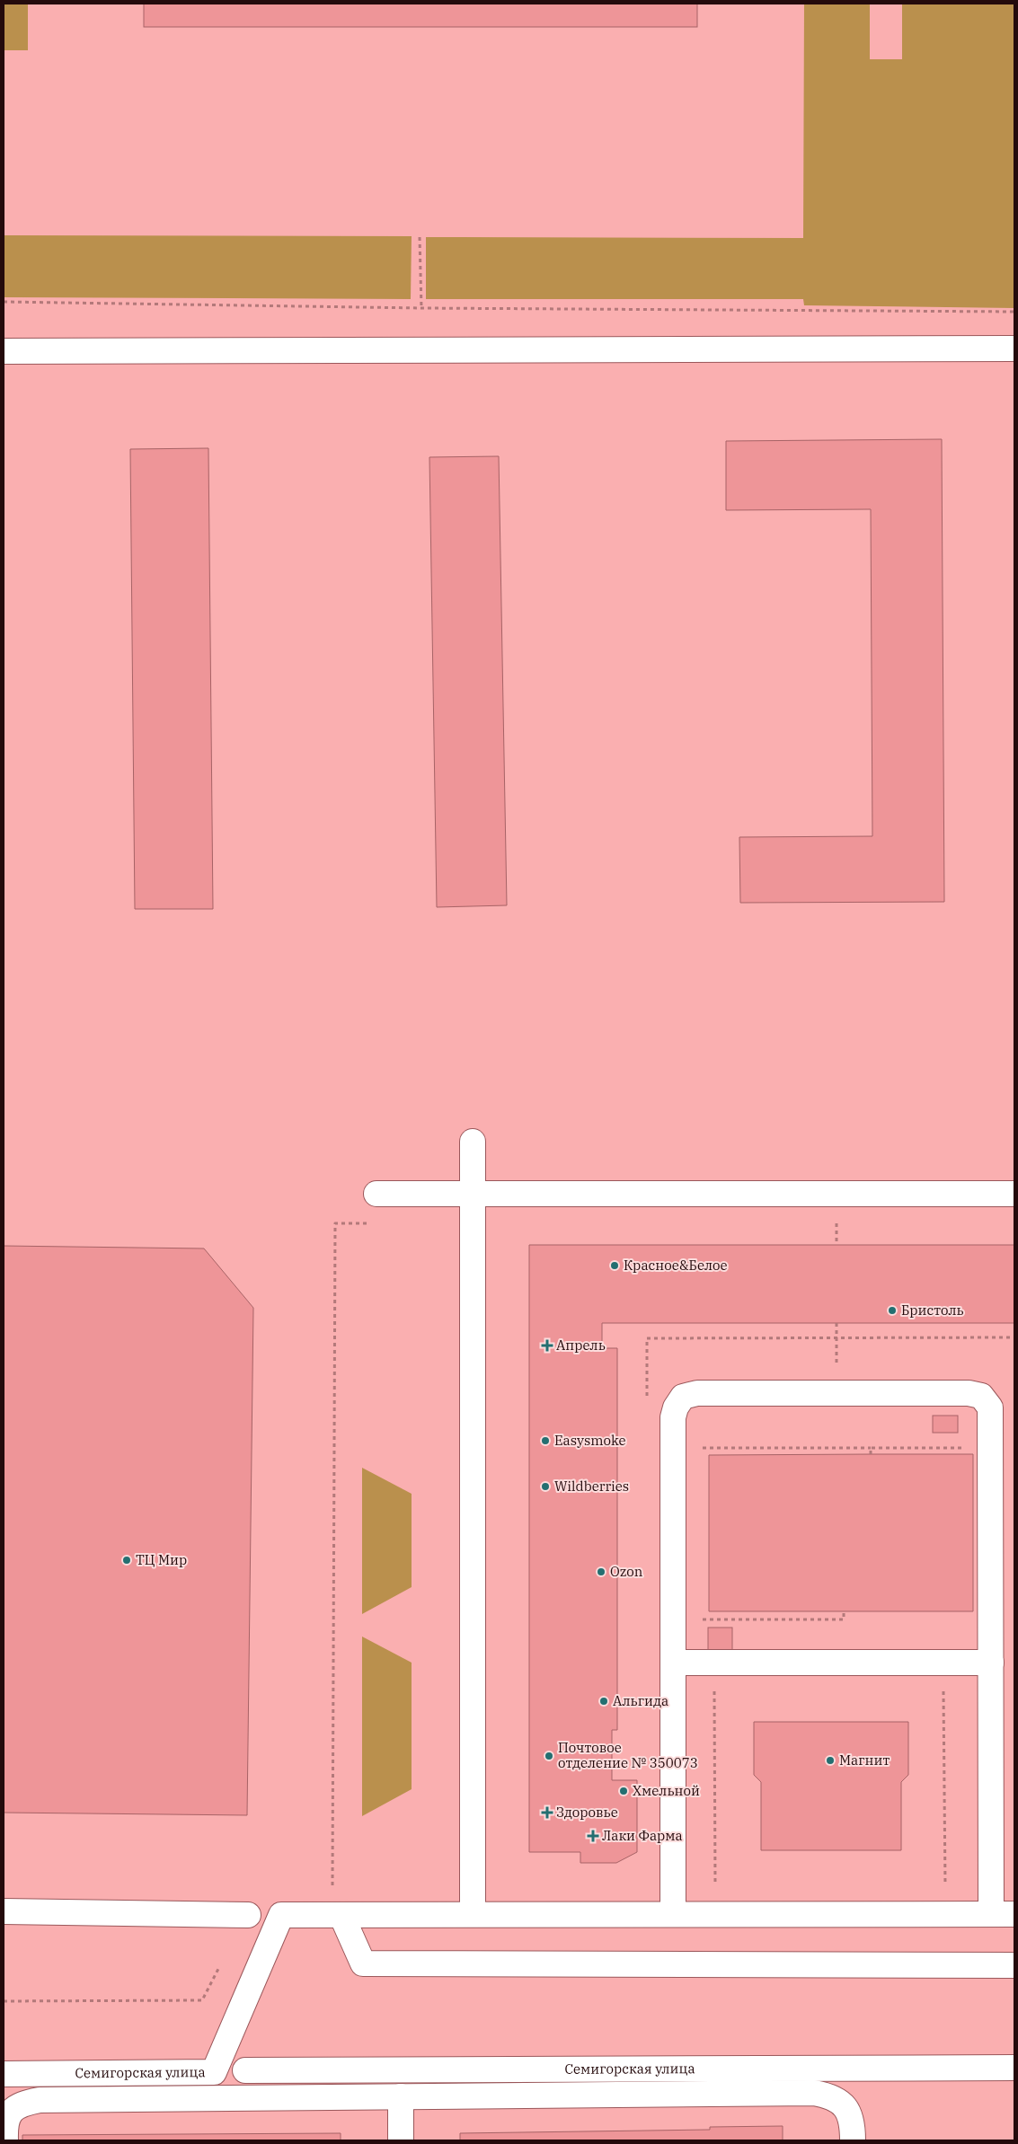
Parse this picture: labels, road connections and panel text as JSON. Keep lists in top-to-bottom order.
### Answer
{
  "streets": {
    "street": ["Семигорская улица"]
  },
  "places": {
    "other": [
      "Красное&Белое",
      "Бристоль",
      "Easysmoke",
      "Wildberries",
      "ТЦ Мир",
      "Ozon",
      "Альгида",
      "Почтовое отделение № 350073",
      "Магнит",
      "Хмельной"
    ],
    "health": ["Апрель", "Здоровье", "Лаки Фарма"]
  }
}
